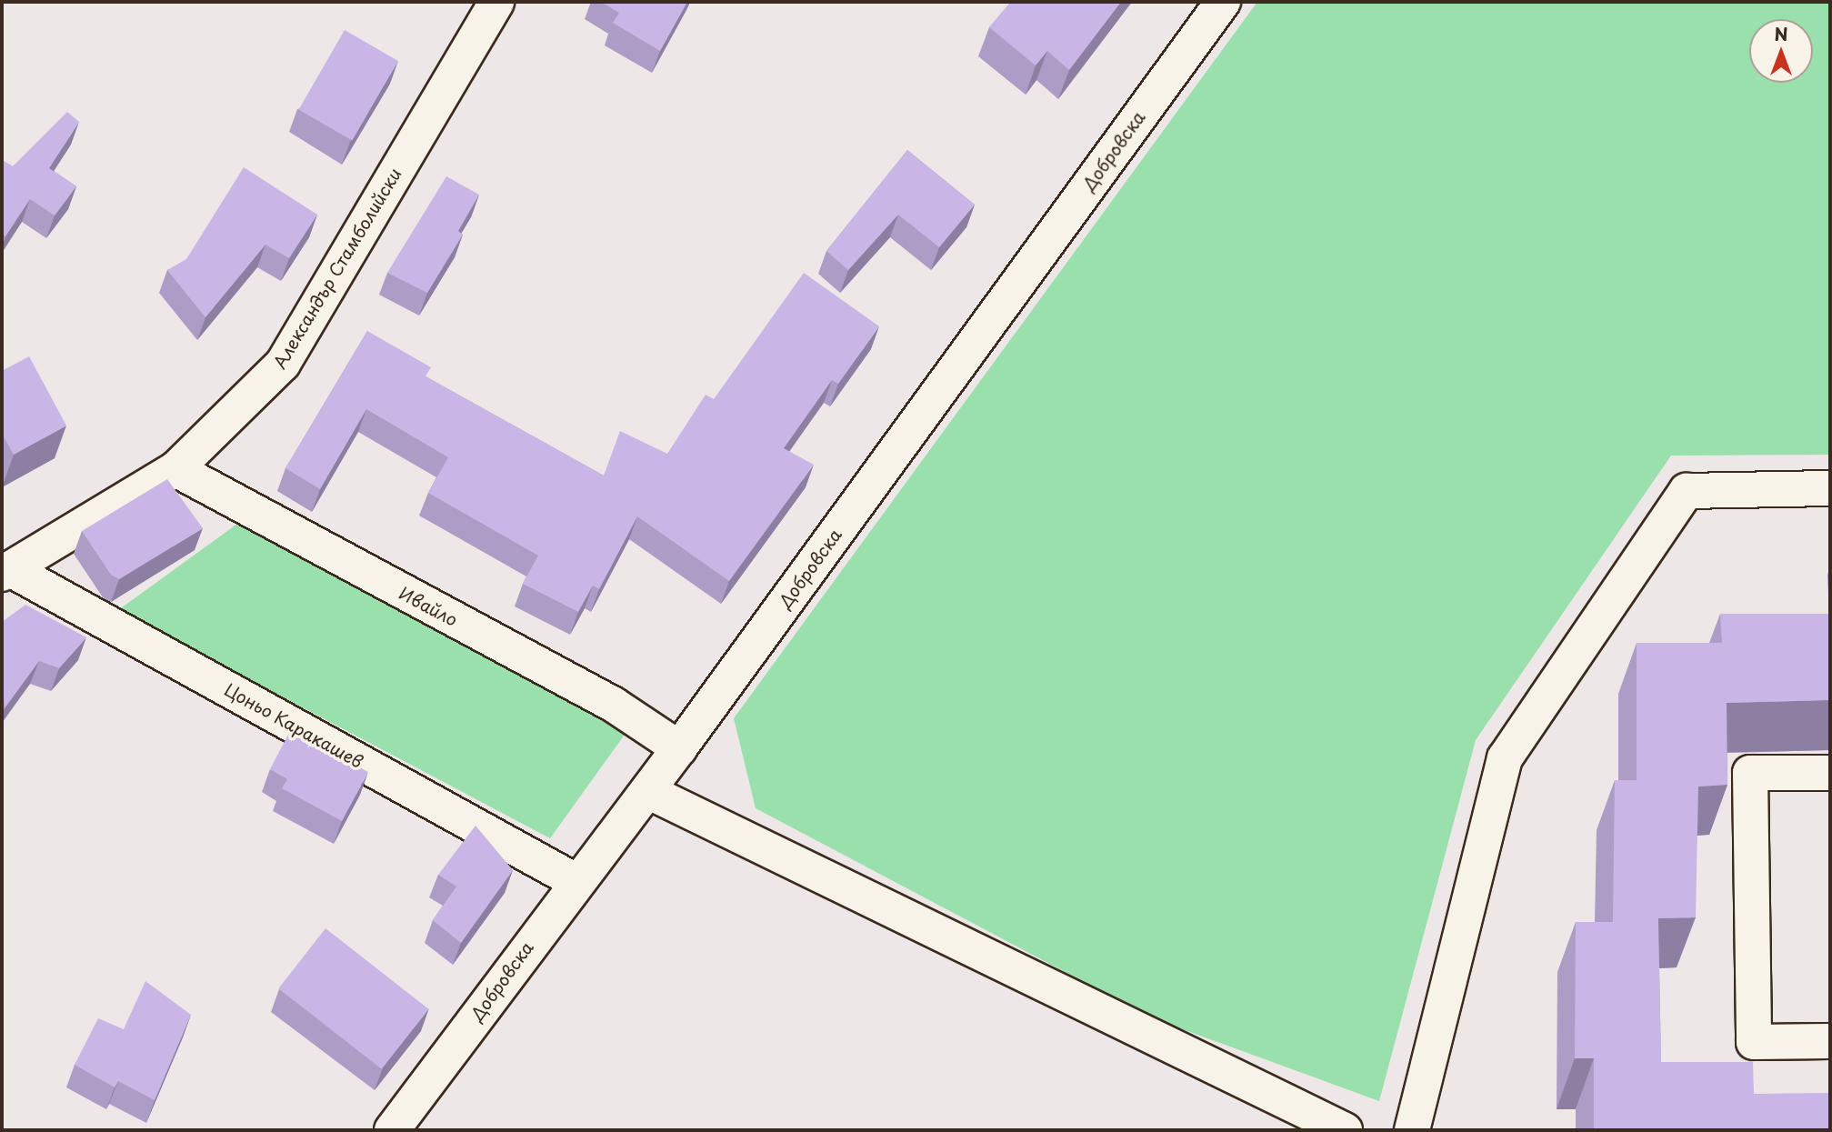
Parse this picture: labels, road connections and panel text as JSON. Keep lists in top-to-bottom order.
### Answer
{
  "streets": {
    "street": [
      "Добровска",
      "Александър Стамболийски",
      "Ивайло",
      "Цоньо Каракашев"
    ]
  },
  "crossings": [
    ["Добровска", "Ивайло"],
    ["Добровска", "Цоньо Каракашев"],
    ["Александър Стамболийски", "Ивайло"],
    ["Александър Стамболийски", "Цоньо Каракашев"]
  ],
  "north": "top"
}
